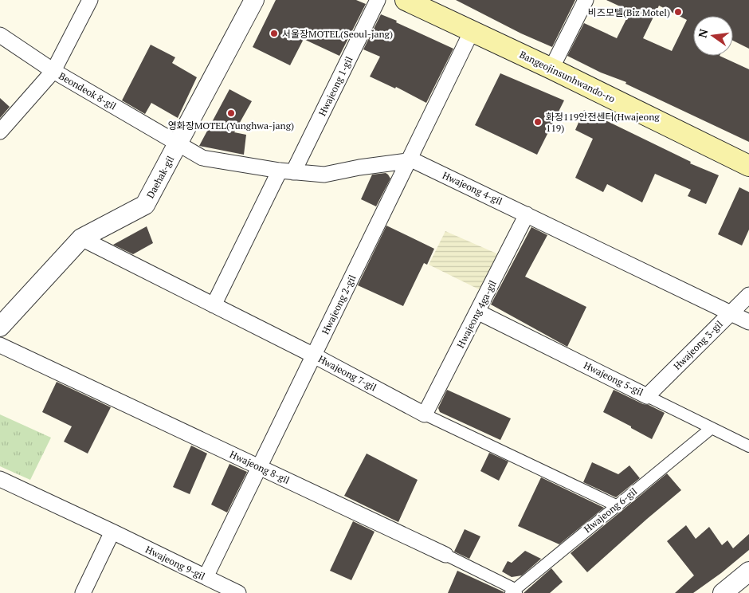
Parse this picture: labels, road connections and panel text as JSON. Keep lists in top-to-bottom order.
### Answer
{
  "streets": {
    "main road": ["Bangeojinsunhwando-ro"],
    "street": [
      "Hwajeong 1-gil",
      "Beondeok 8-gil",
      "Daehak-gil",
      "Hwajeong 4-gil",
      "Hwajeong 2-gil",
      "Hwajeong 4ga-gil",
      "Hwajeong 3-gil",
      "Hwajeong 7-gil",
      "Hwajeong 5-gil",
      "Hwajeong 8-gil",
      "Hwajeong 6-gil",
      "Hwajeong 9-gil"
    ]
  },
  "crossings": [
    ["Bangeojinsunhwando-ro", "Hwajeong 2-gil"],
    ["Hwajeong 1-gil", "Hwajeong 4-gil"],
    ["Hwajeong 1-gil", "Hwajeong 7-gil"],
    ["Beondeok 8-gil", "Daehak-gil"],
    ["Beondeok 8-gil", "Hwajeong 4-gil"],
    ["Daehak-gil", "Hwajeong 4-gil"],
    ["Daehak-gil", "Hwajeong 7-gil"],
    ["Hwajeong 4-gil", "Hwajeong 2-gil"],
    ["Hwajeong 4-gil", "Hwajeong 4ga-gil"],
    ["Hwajeong 4-gil", "Hwajeong 3-gil"],
    ["Hwajeong 2-gil", "Hwajeong 7-gil"],
    ["Hwajeong 2-gil", "Hwajeong 8-gil"],
    ["Hwajeong 2-gil", "Hwajeong 9-gil"],
    ["Hwajeong 4ga-gil", "Hwajeong 7-gil"],
    ["Hwajeong 4ga-gil", "Hwajeong 5-gil"],
    ["Hwajeong 3-gil", "Hwajeong 5-gil"],
    ["Hwajeong 7-gil", "Hwajeong 6-gil"],
    ["Hwajeong 5-gil", "Hwajeong 6-gil"],
    ["Hwajeong 8-gil", "Hwajeong 6-gil"]
  ],
  "places": [
    "비즈모텔(Biz Motel)",
    "서울장MOTEL(Seoul-jang)",
    "영화장MOTEL(Yunghwa-jang)",
    "화정119안전센터(Hwajeong 119)"
  ],
  "north": "left"
}
